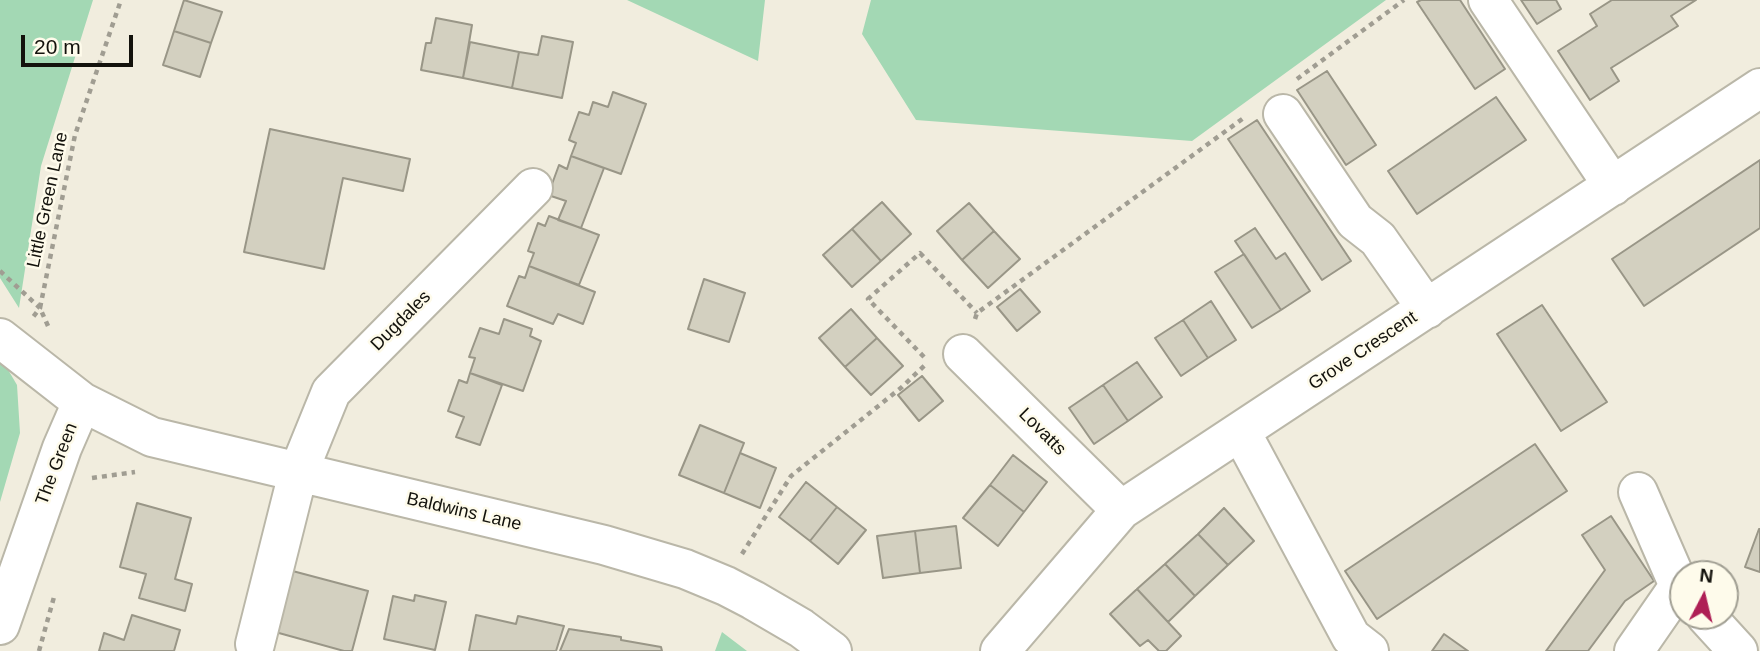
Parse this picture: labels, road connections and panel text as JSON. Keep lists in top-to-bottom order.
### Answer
{
  "streets": {
    "street": [
      "Dugdales",
      "Grove Crescent",
      "Lovatts",
      "The Green",
      "Baldwins Lane"
    ],
    "path": ["Little Green Lane"]
  },
  "crossings": [
    ["Dugdales", "Baldwins Lane"],
    ["Grove Crescent", "Lovatts"],
    ["The Green", "Baldwins Lane"]
  ],
  "scale_bar": "20 m",
  "north": "top"
}
